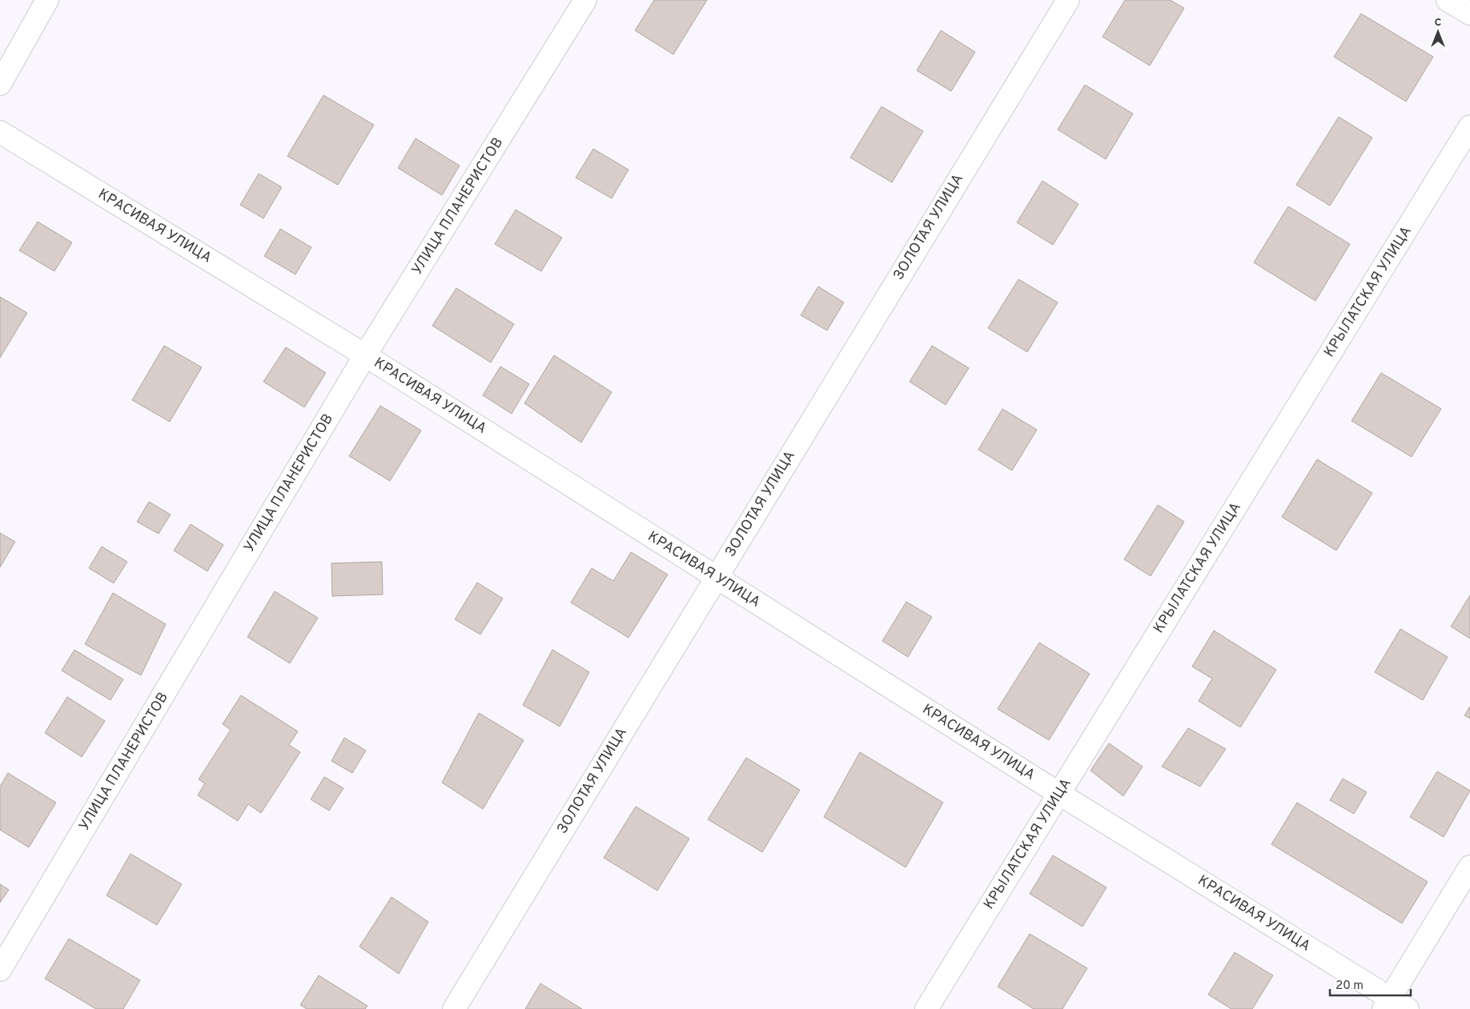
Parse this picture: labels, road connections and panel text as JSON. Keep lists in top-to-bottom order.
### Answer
{
  "streets": {
    "street": [
      "УЛИЦА ПЛАНЕРИСТОВ",
      "КРАСИВАЯ УЛИЦА",
      "ЗОЛОТАЯ УЛИЦА",
      "КРЫЛАТСКАЯ УЛИЦА"
    ]
  },
  "crossings": [
    ["УЛИЦА ПЛАНЕРИСТОВ", "КРАСИВАЯ УЛИЦА"],
    ["КРАСИВАЯ УЛИЦА", "ЗОЛОТАЯ УЛИЦА"],
    ["КРАСИВАЯ УЛИЦА", "КРЫЛАТСКАЯ УЛИЦА"]
  ],
  "scale_bar": "20 m",
  "north": "top"
}
